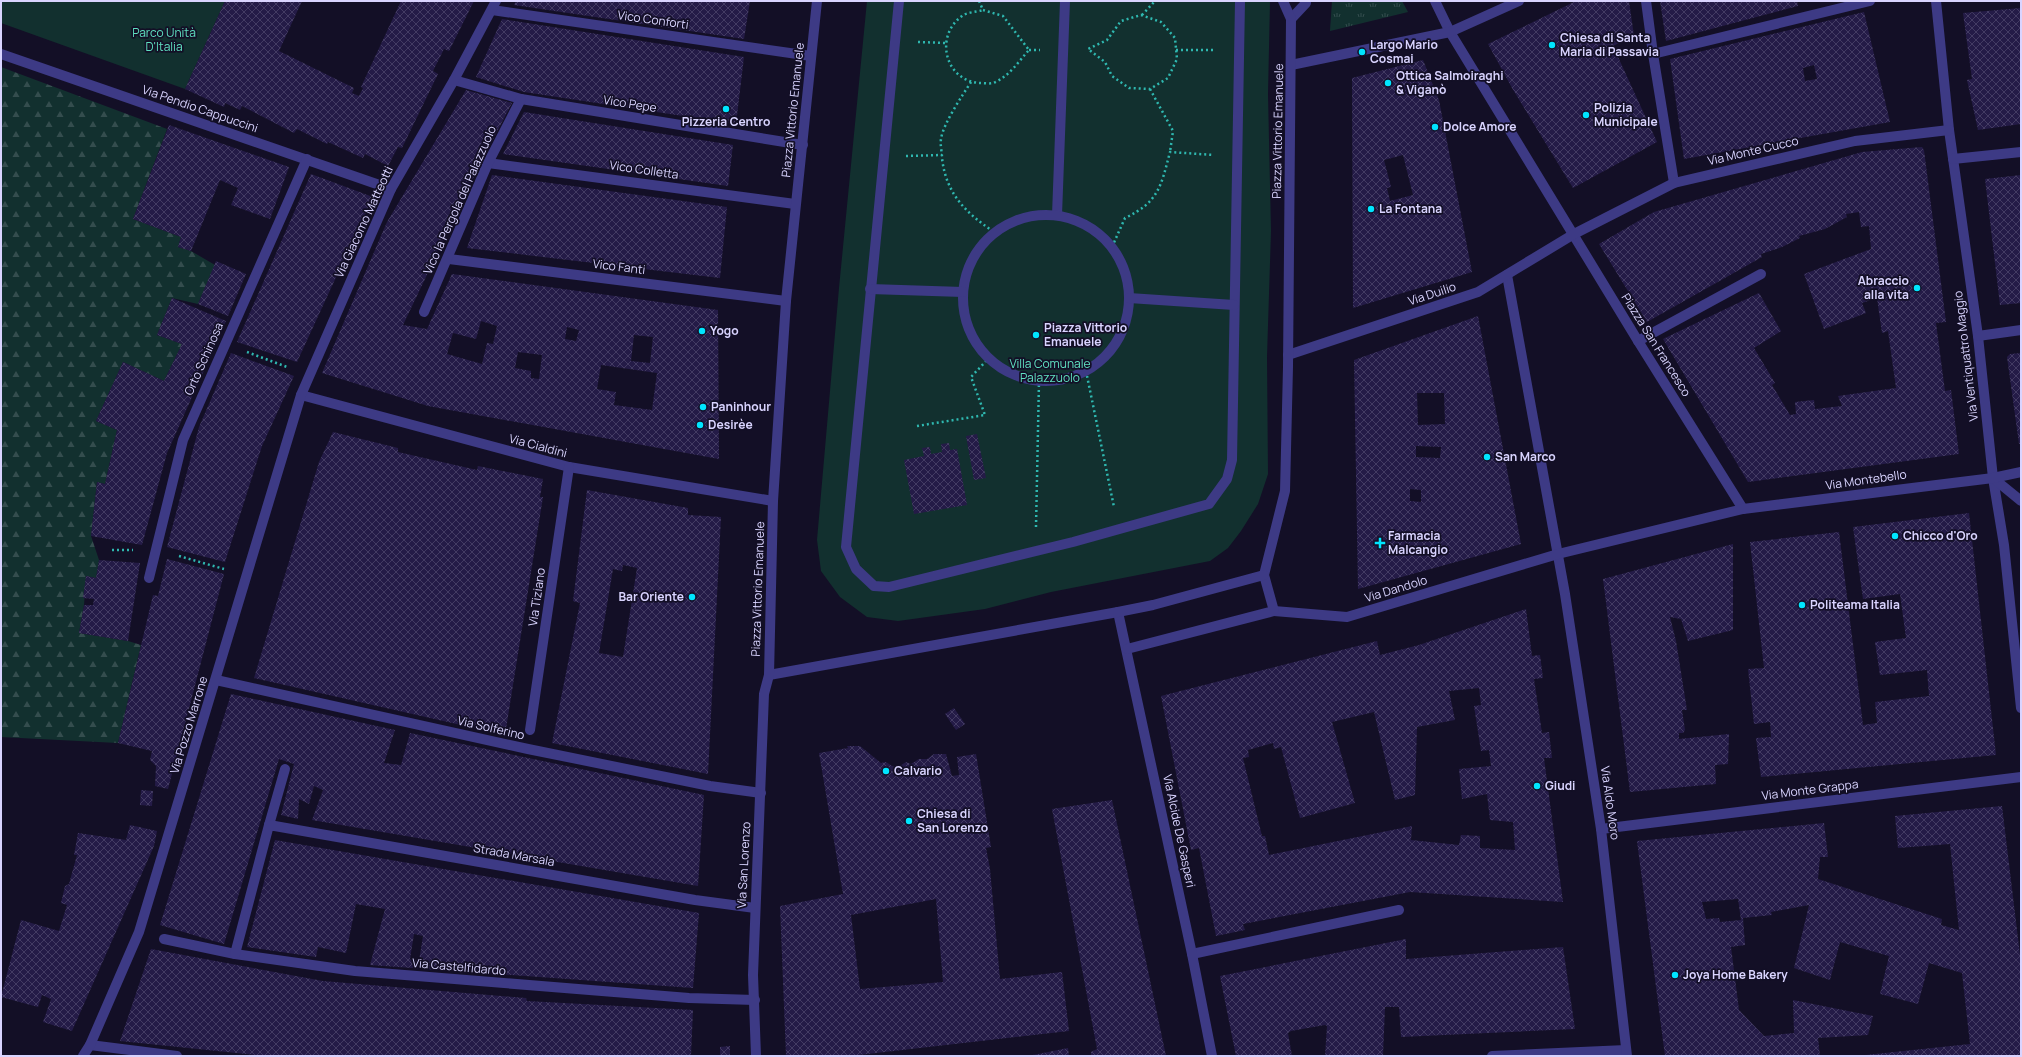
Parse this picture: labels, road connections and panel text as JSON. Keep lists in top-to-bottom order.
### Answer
{
  "streets": {
    "street": [
      "Vico Conforti",
      "Vico Pepe",
      "Via Pendio Cappuccini",
      "Piazza Vittorio Emanuele",
      "Via Monte Cucco",
      "Vico Colletta",
      "Vico la Pergola del Palazzuolo",
      "Via Giacomo Matteotti",
      "Vico Fanti",
      "Via Duilio",
      "Piazza San Francesco",
      "Via Ventiquattro Maggio",
      "Orto Schinosa",
      "Via Cialdini",
      "Via Montebello",
      "Via Dandolo",
      "Via Tiziano",
      "Via Pozzo Marrone",
      "Via Solferino",
      "Via Monte Grappa",
      "Via Aldo Moro",
      "Via Alcide De Gasperi",
      "Strada Marsala",
      "Via San Lorenzo",
      "Via Castelfidardo"
    ]
  },
  "crossings": [
    ["Vico Conforti", "Piazza Vittorio Emanuele"],
    ["Vico Conforti", "Via Giacomo Matteotti"],
    ["Vico Pepe", "Piazza Vittorio Emanuele"],
    ["Vico Pepe", "Vico la Pergola del Palazzuolo"],
    ["Vico Pepe", "Via Giacomo Matteotti"],
    ["Via Pendio Cappuccini", "Via Giacomo Matteotti"],
    ["Via Pendio Cappuccini", "Orto Schinosa"],
    ["Piazza Vittorio Emanuele", "Vico Colletta"],
    ["Piazza Vittorio Emanuele", "Vico Fanti"],
    ["Piazza Vittorio Emanuele", "Via Duilio"],
    ["Piazza Vittorio Emanuele", "Via Cialdini"],
    ["Piazza Vittorio Emanuele", "Via Dandolo"],
    ["Piazza Vittorio Emanuele", "Via San Lorenzo"],
    ["Via Monte Cucco", "Via Duilio"],
    ["Via Monte Cucco", "Piazza San Francesco"],
    ["Via Monte Cucco", "Via Ventiquattro Maggio"],
    ["Vico Colletta", "Vico la Pergola del Palazzuolo"],
    ["Vico la Pergola del Palazzuolo", "Vico Fanti"],
    ["Via Giacomo Matteotti", "Via Cialdini"],
    ["Via Giacomo Matteotti", "Via Pozzo Marrone"],
    ["Via Duilio", "Piazza San Francesco"],
    ["Piazza San Francesco", "Via Montebello"],
    ["Via Ventiquattro Maggio", "Via Montebello"],
    ["Via Cialdini", "Via Tiziano"],
    ["Via Cialdini", "Via Pozzo Marrone"],
    ["Via Dandolo", "Via Aldo Moro"],
    ["Via Pozzo Marrone", "Via Solferino"],
    ["Via Solferino", "Via San Lorenzo"],
    ["Via Monte Grappa", "Via Aldo Moro"],
    ["Strada Marsala", "Via San Lorenzo"],
    ["Via San Lorenzo", "Via Castelfidardo"]
  ],
  "parks": ["Parco Unità D'Italia", "Villa Comunale Palazzuolo"],
  "places": {
    "other": [
      "Chiesa di Santa Maria di Passavia",
      "Largo Mario Cosmai",
      "Ottica Salmoiraghi & Viganò",
      "Pizzeria Centro",
      "Polizia Municipale",
      "Dolce Amore",
      "La Fontana",
      "Abraccio alla vita",
      "Yogo",
      "Piazza Vittorio Emanuele",
      "Paninhour",
      "Desirèe",
      "San Marco",
      "Chicco d'Oro",
      "Bar Oriente",
      "Politeama Italia",
      "Calvario",
      "Giudi",
      "Chiesa di San Lorenzo",
      "Joya Home Bakery"
    ],
    "health": ["Farmacia Malcangio"]
  }
}
